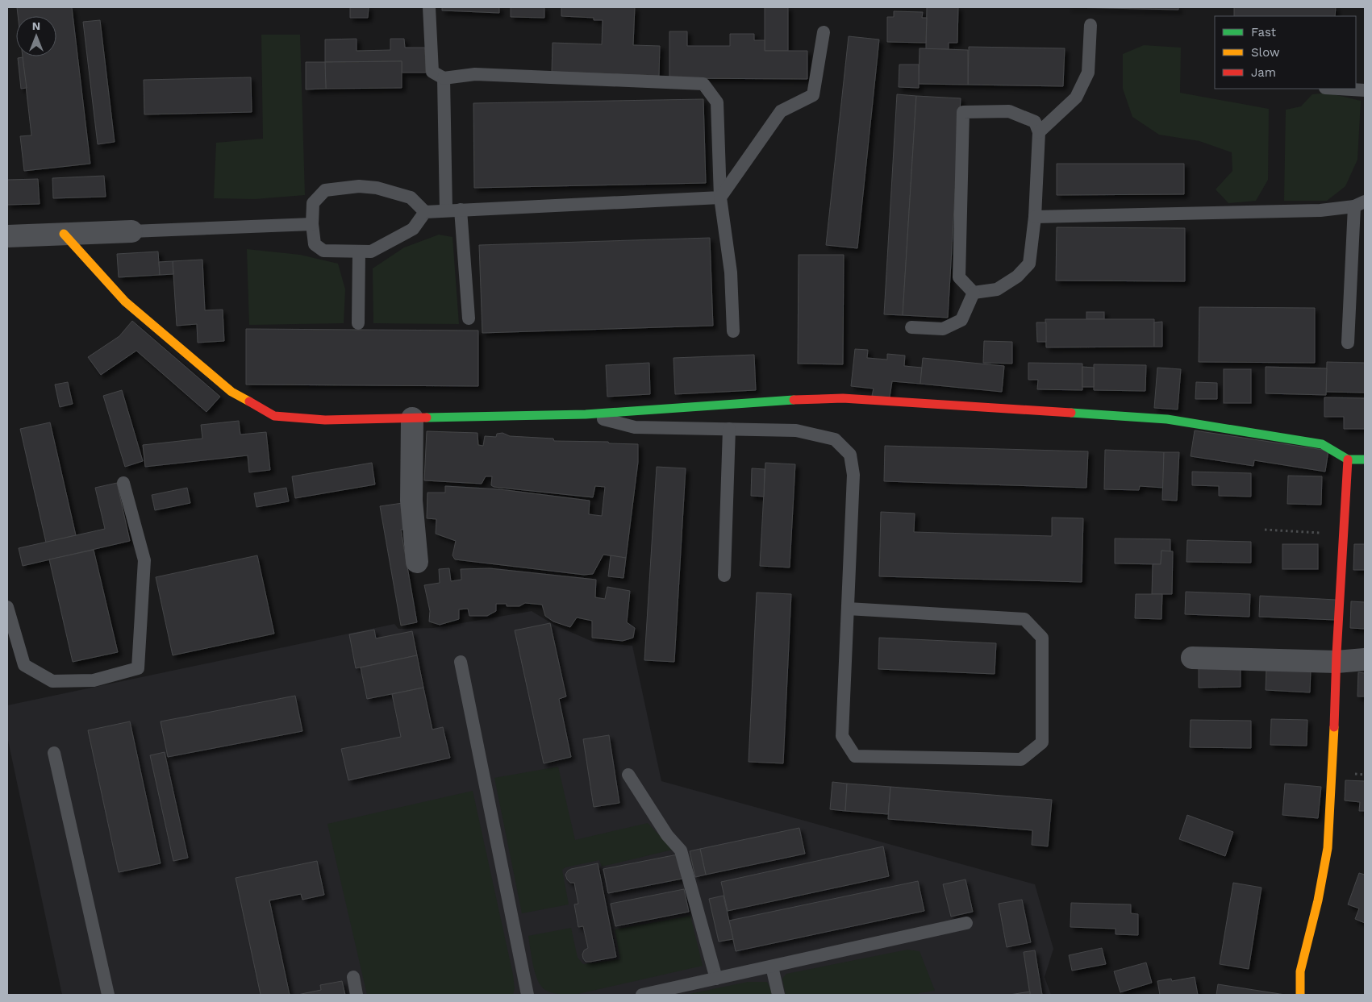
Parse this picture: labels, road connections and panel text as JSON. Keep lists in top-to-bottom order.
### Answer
{
  "legend": ["Fast", "Slow", "Jam"],
  "north": "top"
}
